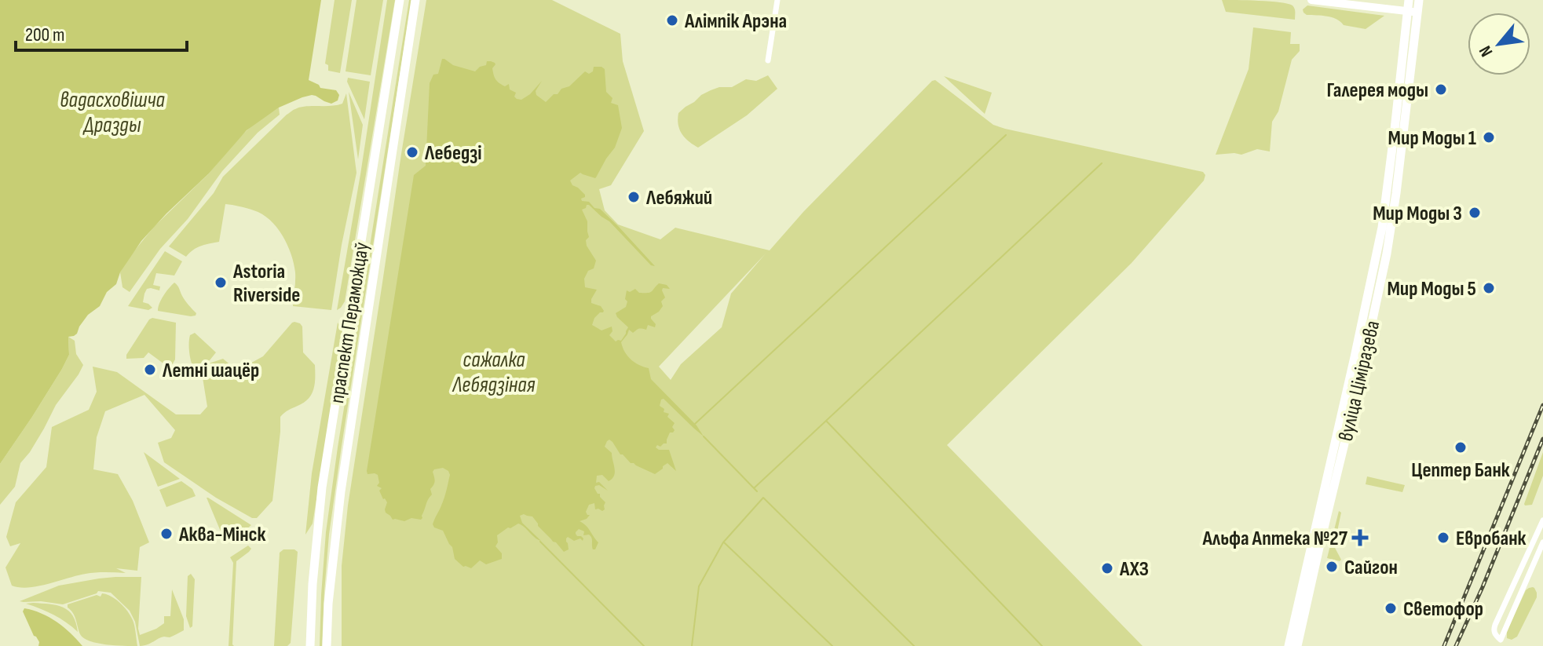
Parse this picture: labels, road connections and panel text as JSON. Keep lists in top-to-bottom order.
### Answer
{
  "streets": {
    "main road": ["праспект Пераможцаў", "вуліца Ціміразева"]
  },
  "water": ["вадасховішча Дразды", "сажалка Лебядзіная"],
  "places": {
    "other": [
      "Алімпік Арэна",
      "Галерея моды",
      "Мир Моды 1",
      "Лебедзі",
      "Лебяжий",
      "Мир Моды 3",
      "Astoria Riverside",
      "Мир Моды 5",
      "Летні шацёр",
      "Цептер Банк",
      "Аква-Мінск",
      "Евробанк",
      "Сайгон",
      "АХЗ",
      "Светофор"
    ],
    "health": ["Альфа Аптека №27"]
  },
  "scale_bar": "200 m",
  "north": "bottom left"
}
